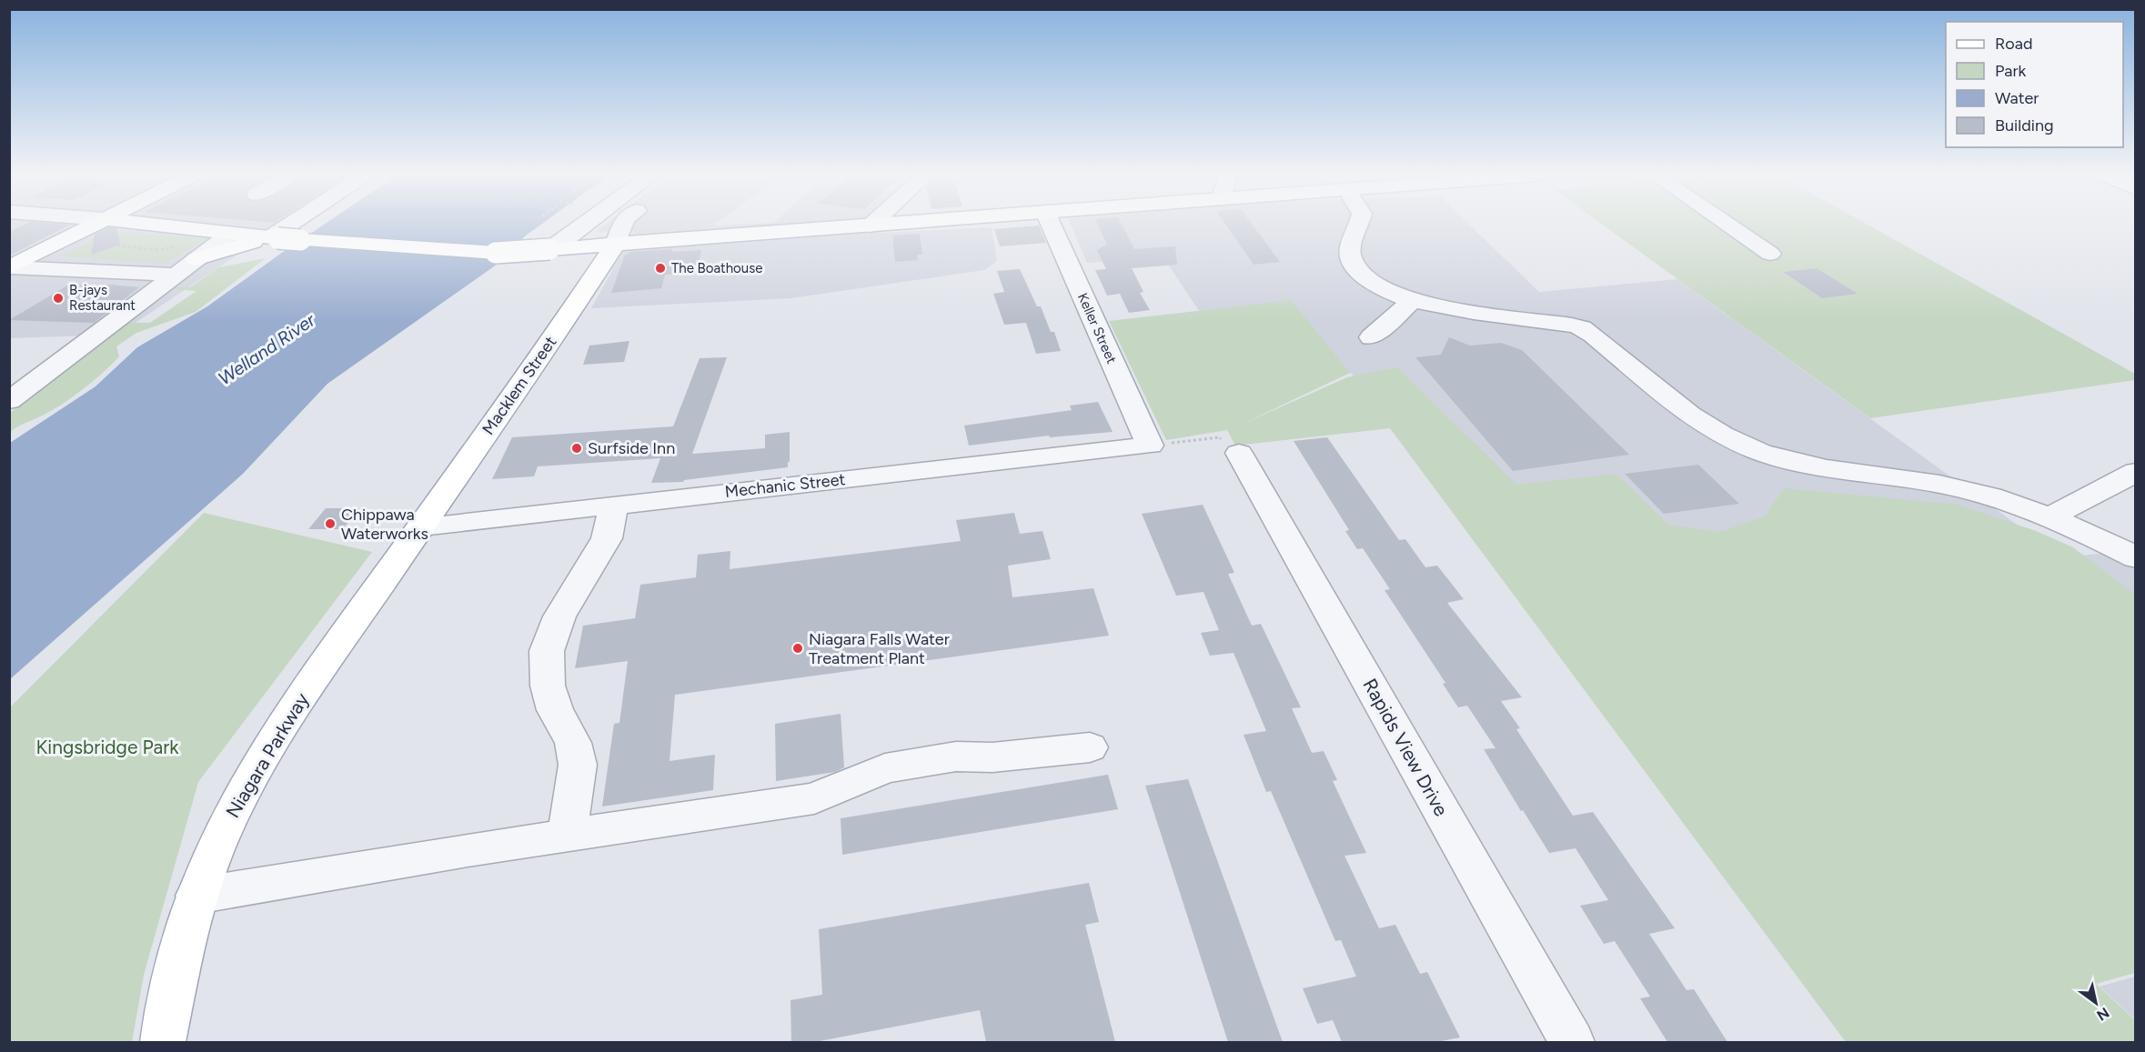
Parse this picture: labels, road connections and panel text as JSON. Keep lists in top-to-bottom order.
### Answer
{
  "streets": {
    "main road": ["Macklem Street", "Niagara Parkway"],
    "street": ["Keller Street", "Mechanic Street", "Rapids View Drive"]
  },
  "crossings": [
    ["Keller Street", "Mechanic Street"],
    ["Macklem Street", "Mechanic Street"],
    ["Macklem Street", "Niagara Parkway"],
    ["Mechanic Street", "Niagara Parkway"]
  ],
  "water": ["Welland River"],
  "parks": ["Kingsbridge Park"],
  "places": [
    "The Boathouse",
    "B-jays Restaurant",
    "Surfside Inn",
    "Chippawa Waterworks",
    "Niagara Falls Water Treatment Plant"
  ],
  "legend": [
    "Road",
    "Park",
    "Water",
    "Building"
  ],
  "north": "bottom right"
}
